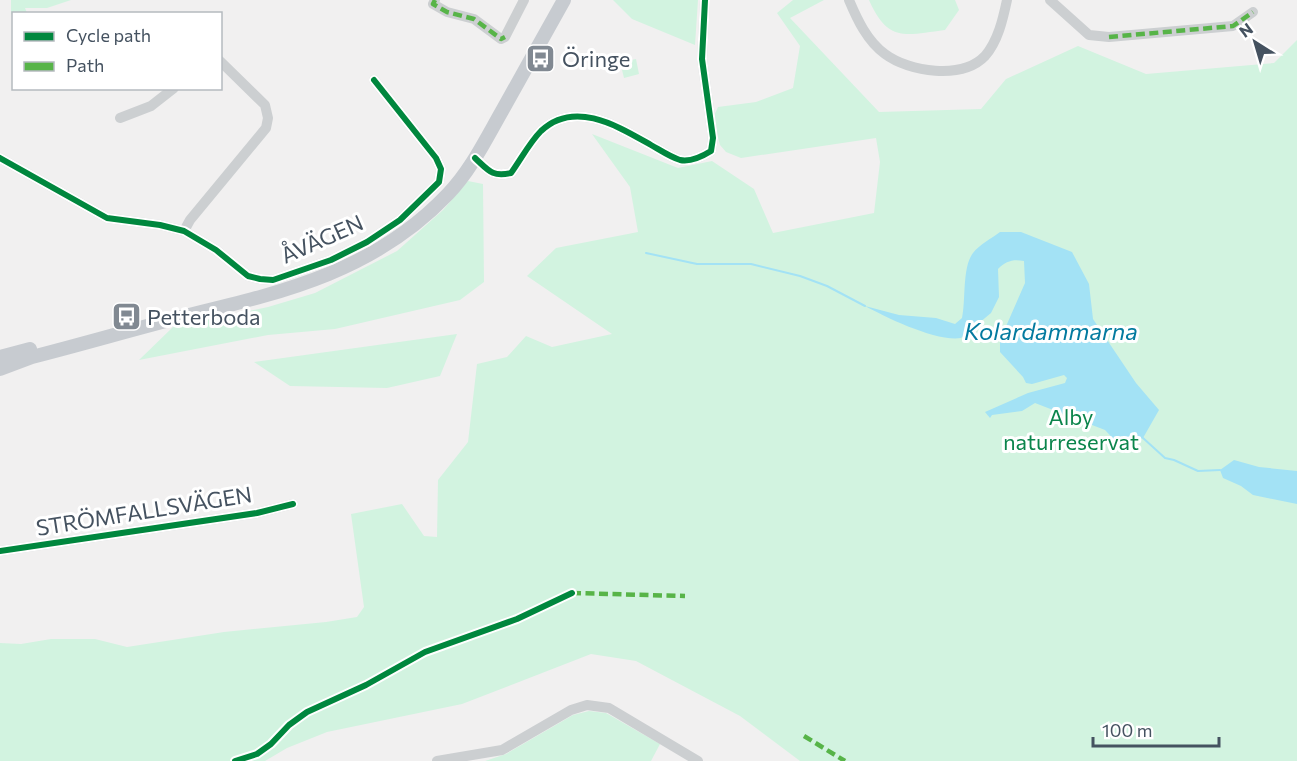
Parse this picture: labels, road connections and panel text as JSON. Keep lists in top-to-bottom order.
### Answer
{
  "streets": {
    "street": ["ÅVÄGEN", "STRÖMFALLSVÄGEN"]
  },
  "water": ["Kolardammarna"],
  "parks": ["Alby naturreservat"],
  "places": {
    "bus stop": ["Öringe", "Petterboda"]
  },
  "legend": ["Cycle path", "Path"],
  "scale_bar": "100 m",
  "north": "top left"
}
